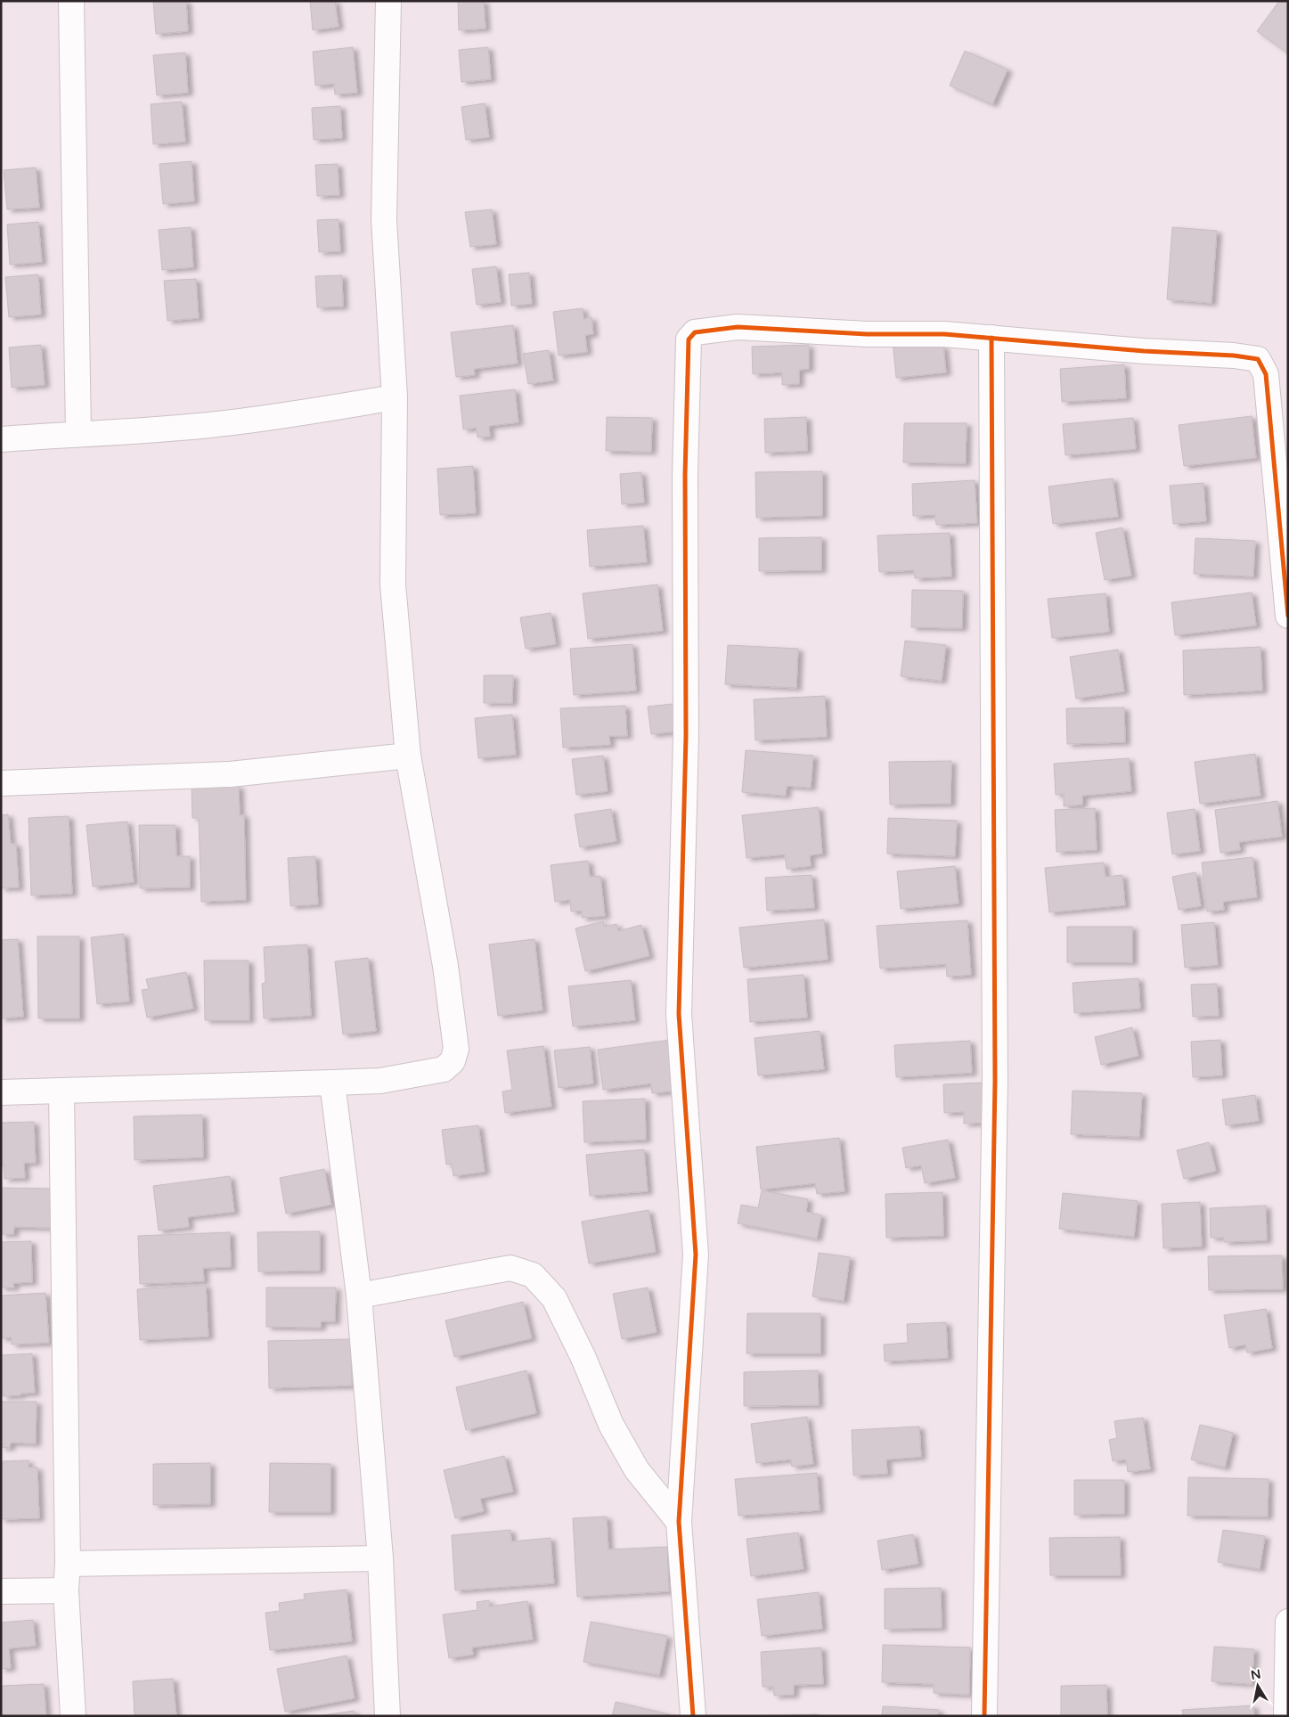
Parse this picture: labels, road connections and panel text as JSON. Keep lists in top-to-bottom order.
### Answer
{
  "north": "top"
}
